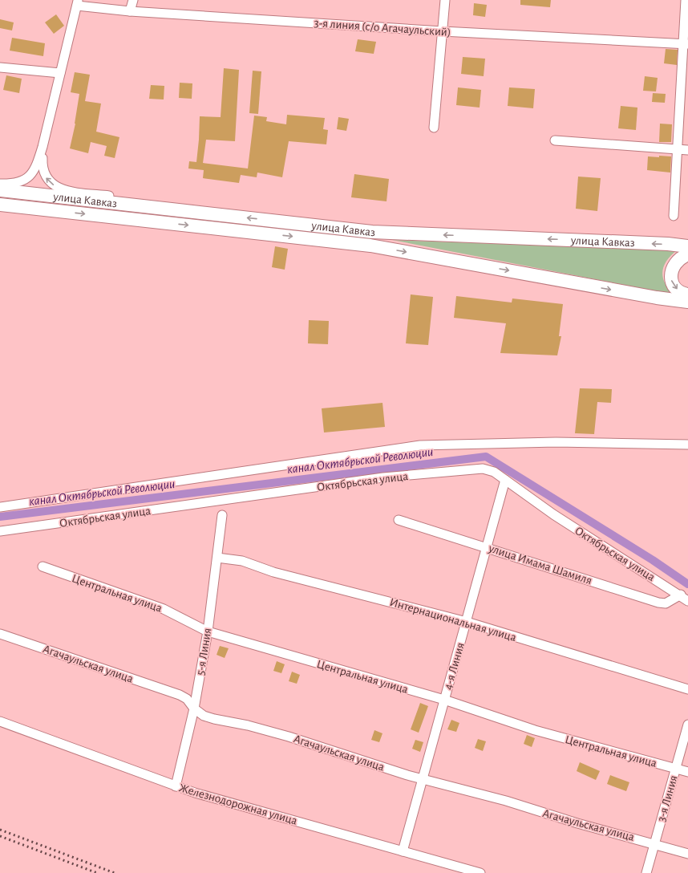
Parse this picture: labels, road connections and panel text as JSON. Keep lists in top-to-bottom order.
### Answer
{
  "streets": {
    "highway": ["улица Кавказ"],
    "street": [
      "3-я линия (с/о Агачаульский)",
      "Октябрьская улица",
      "улица Имама Шамиля",
      "Центральная улица",
      "Интернациональная улица",
      "5-я Линия",
      "Агачаульская улица",
      "4-я Линия",
      "3-я Линия",
      "Железнодорожная улица"
    ]
  },
  "crossings": [
    ["Октябрьская улица", "улица Имама Шамиля"],
    ["Октябрьская улица", "4-я Линия"],
    ["улица Имама Шамиля", "4-я Линия"],
    ["Центральная улица", "5-я Линия"],
    ["Центральная улица", "4-я Линия"],
    ["Центральная улица", "3-я Линия"],
    ["Интернациональная улица", "5-я Линия"],
    ["Интернациональная улица", "4-я Линия"],
    ["5-я Линия", "Агачаульская улица"],
    ["5-я Линия", "Железнодорожная улица"],
    ["Агачаульская улица", "4-я Линия"],
    ["Агачаульская улица", "3-я Линия"],
    ["4-я Линия", "Железнодорожная улица"]
  ],
  "water": ["канал Октябрьской Революции"]
}
